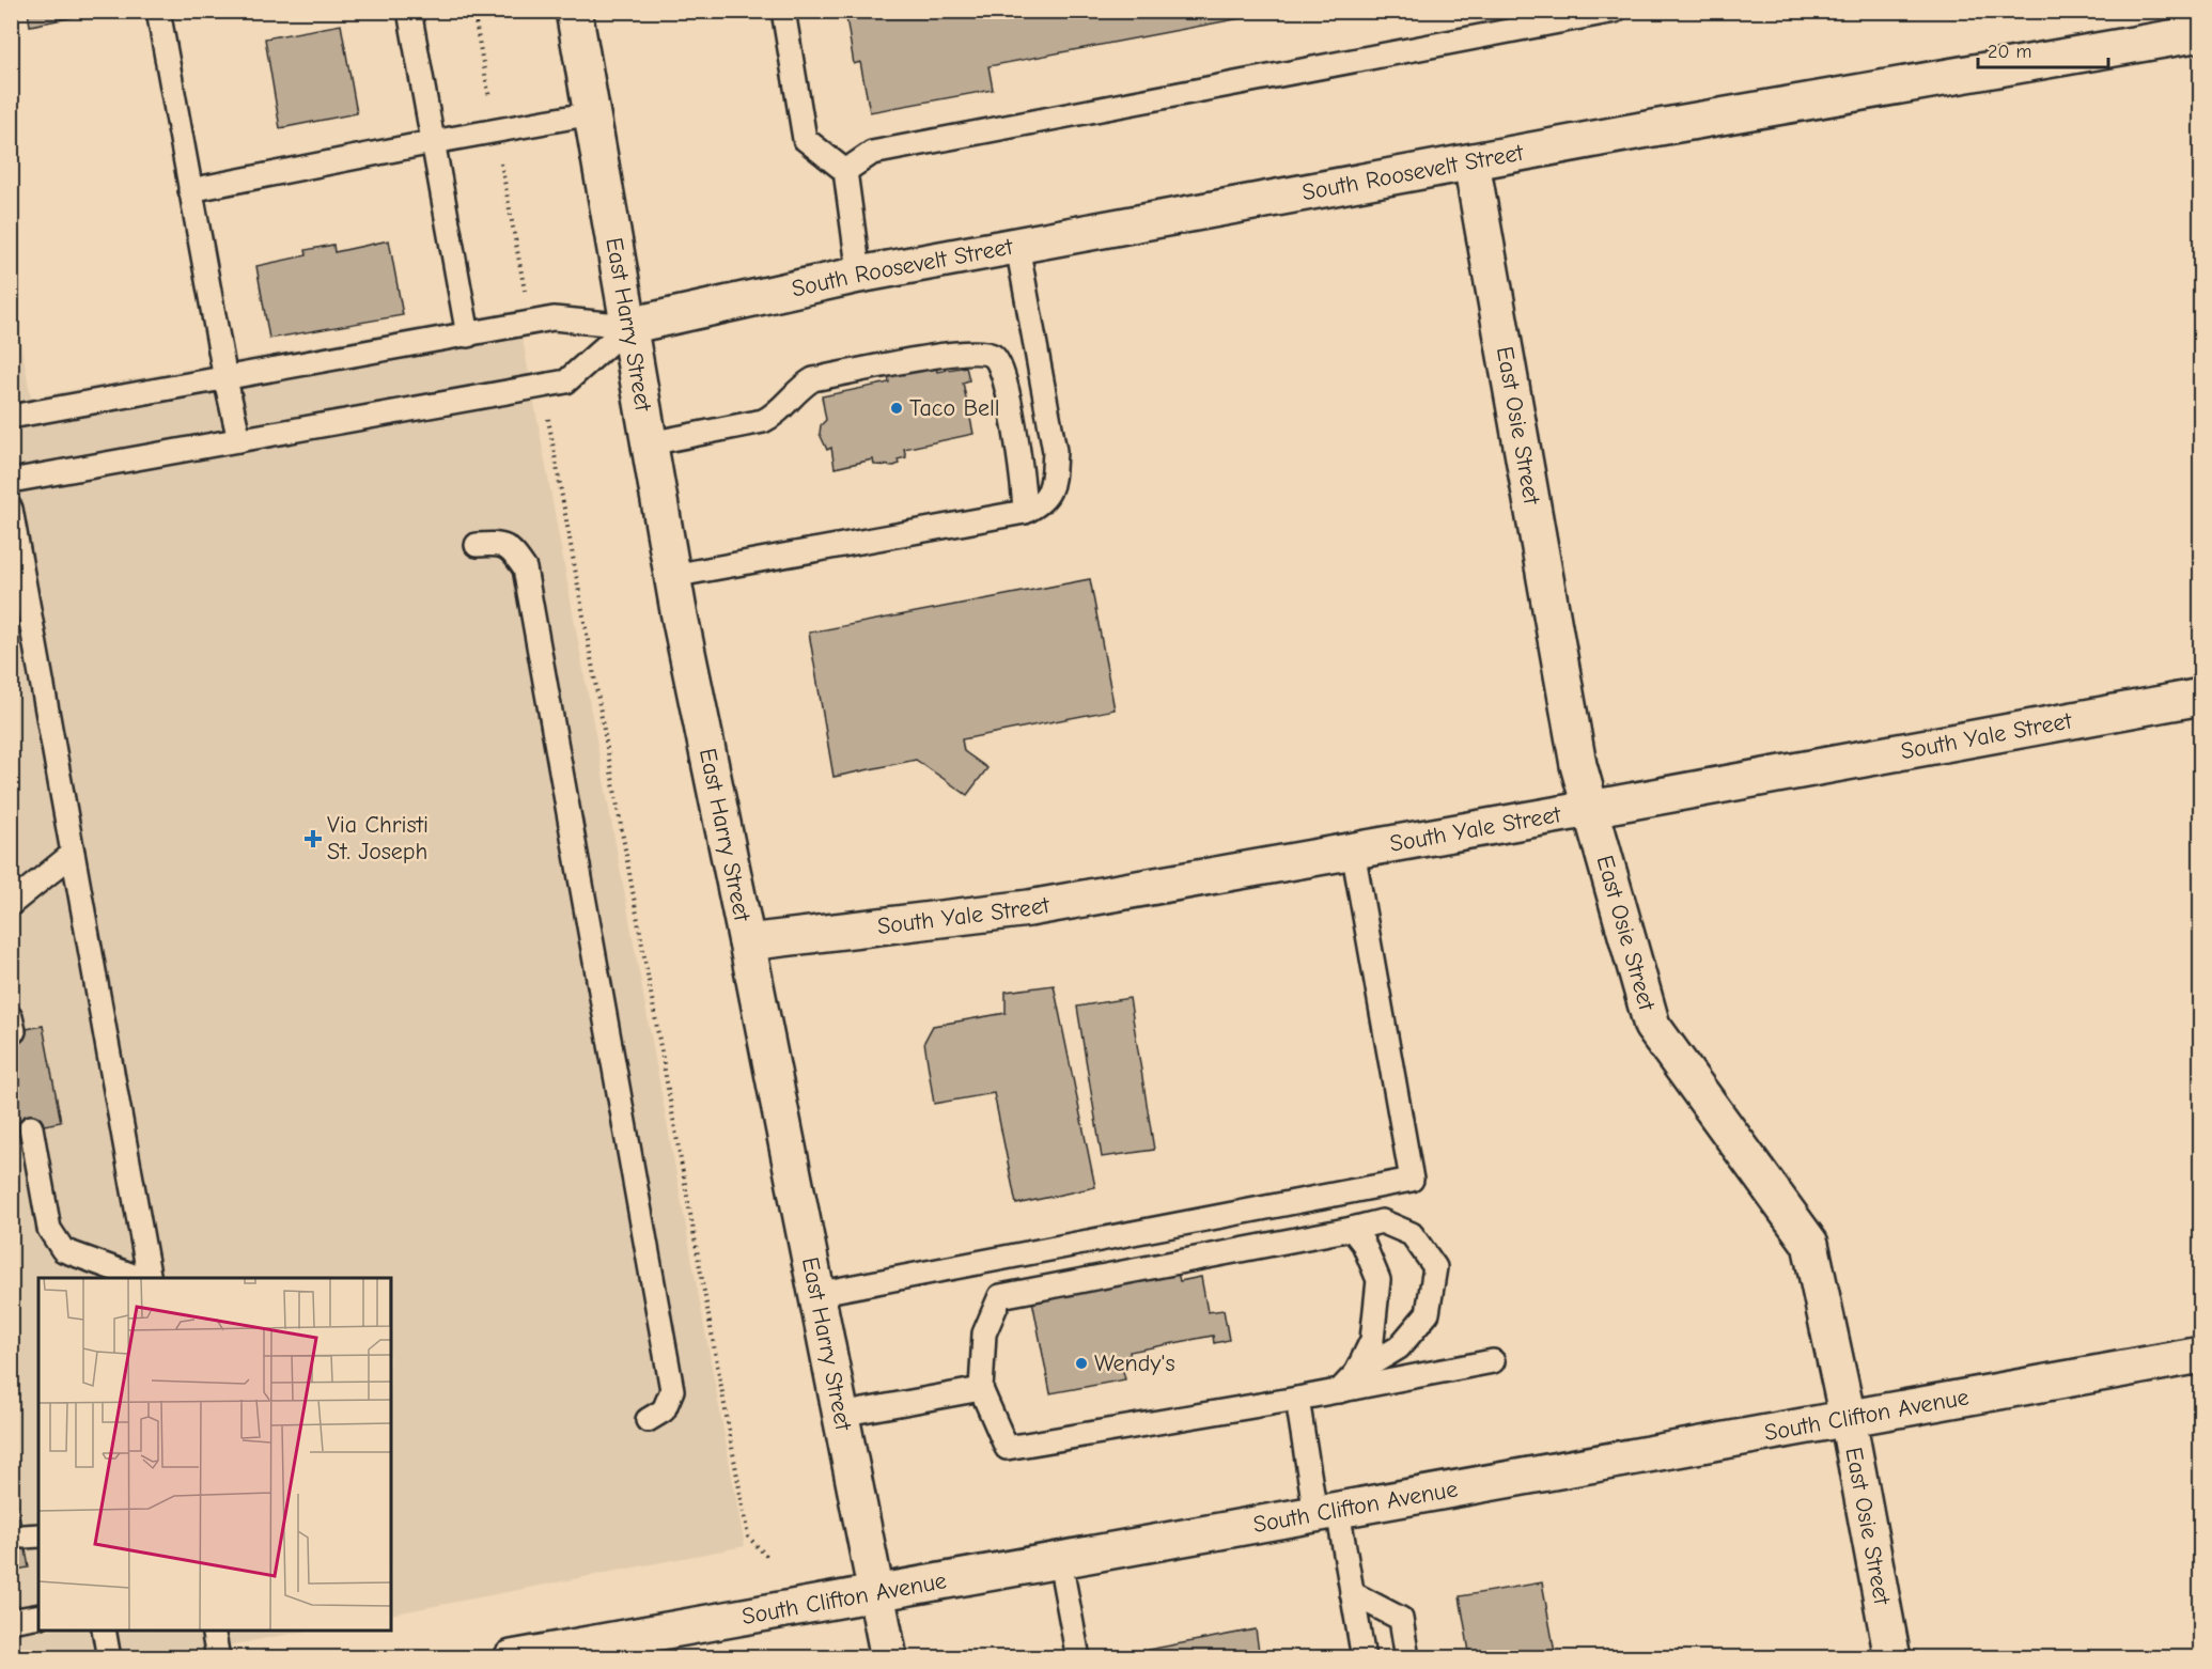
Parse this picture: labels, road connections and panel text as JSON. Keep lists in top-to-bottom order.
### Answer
{
  "streets": {
    "street": [
      "South Roosevelt Street",
      "East Harry Street",
      "East Osie Street",
      "South Yale Street",
      "South Clifton Avenue"
    ]
  },
  "crossings": [
    ["South Roosevelt Street", "East Harry Street"],
    ["South Roosevelt Street", "East Osie Street"],
    ["East Harry Street", "South Yale Street"],
    ["East Harry Street", "South Clifton Avenue"],
    ["East Osie Street", "South Yale Street"],
    ["East Osie Street", "South Clifton Avenue"]
  ],
  "places": {
    "other": ["Taco Bell", "Wendy's"],
    "health": ["Via Christi St. Joseph"]
  },
  "scale_bar": "20 m"
}
